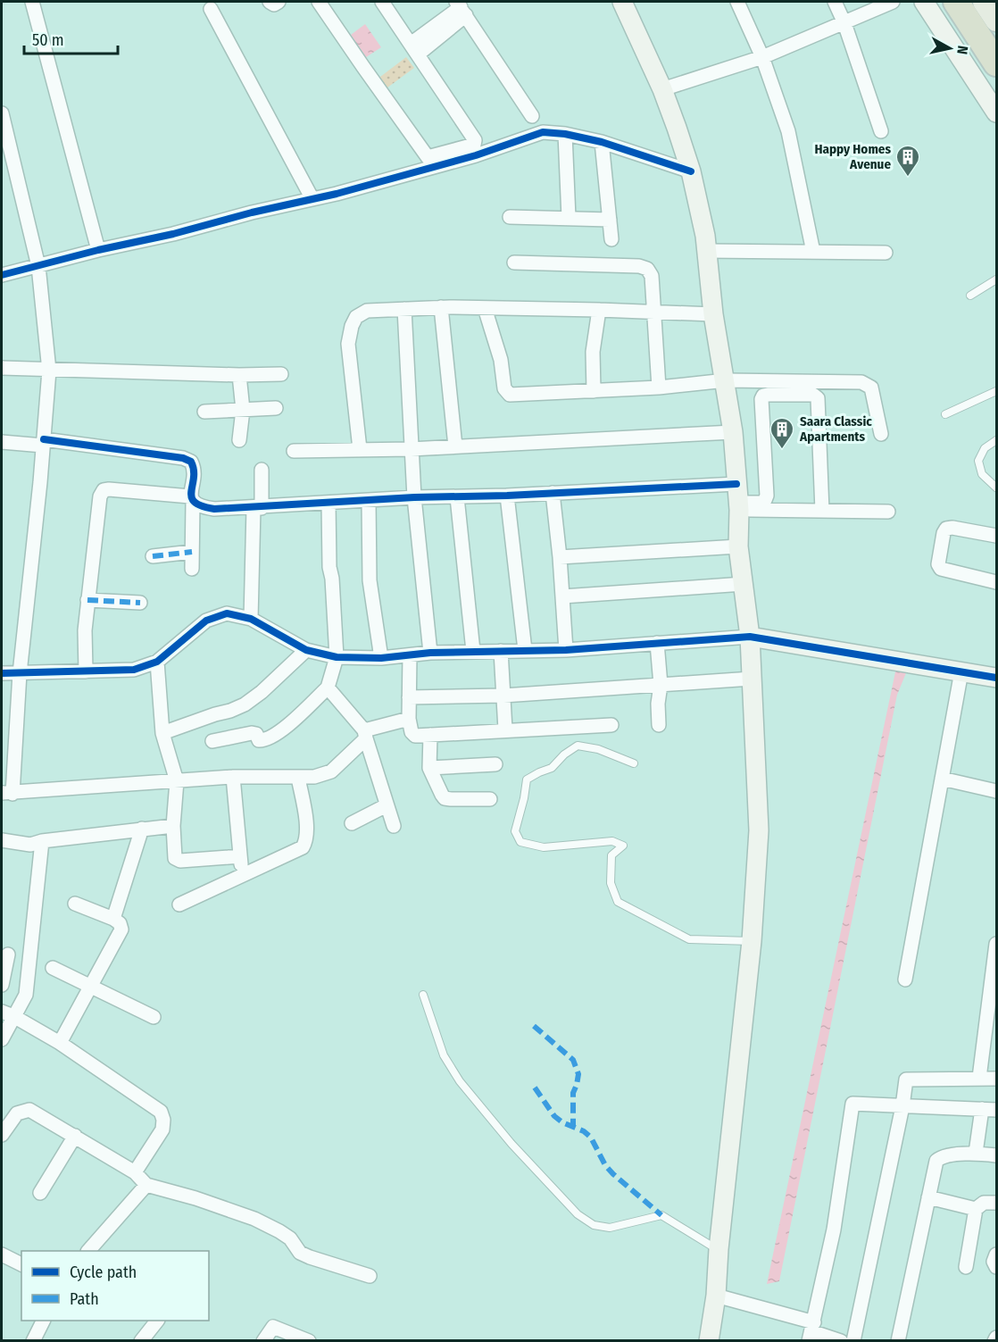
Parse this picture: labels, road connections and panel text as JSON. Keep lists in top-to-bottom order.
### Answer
{
  "places": {
    "building": ["Happy Homes Avenue", "Saara Classic Apartments"]
  },
  "legend": ["Cycle path", "Path"],
  "scale_bar": "50 m",
  "north": "right"
}
